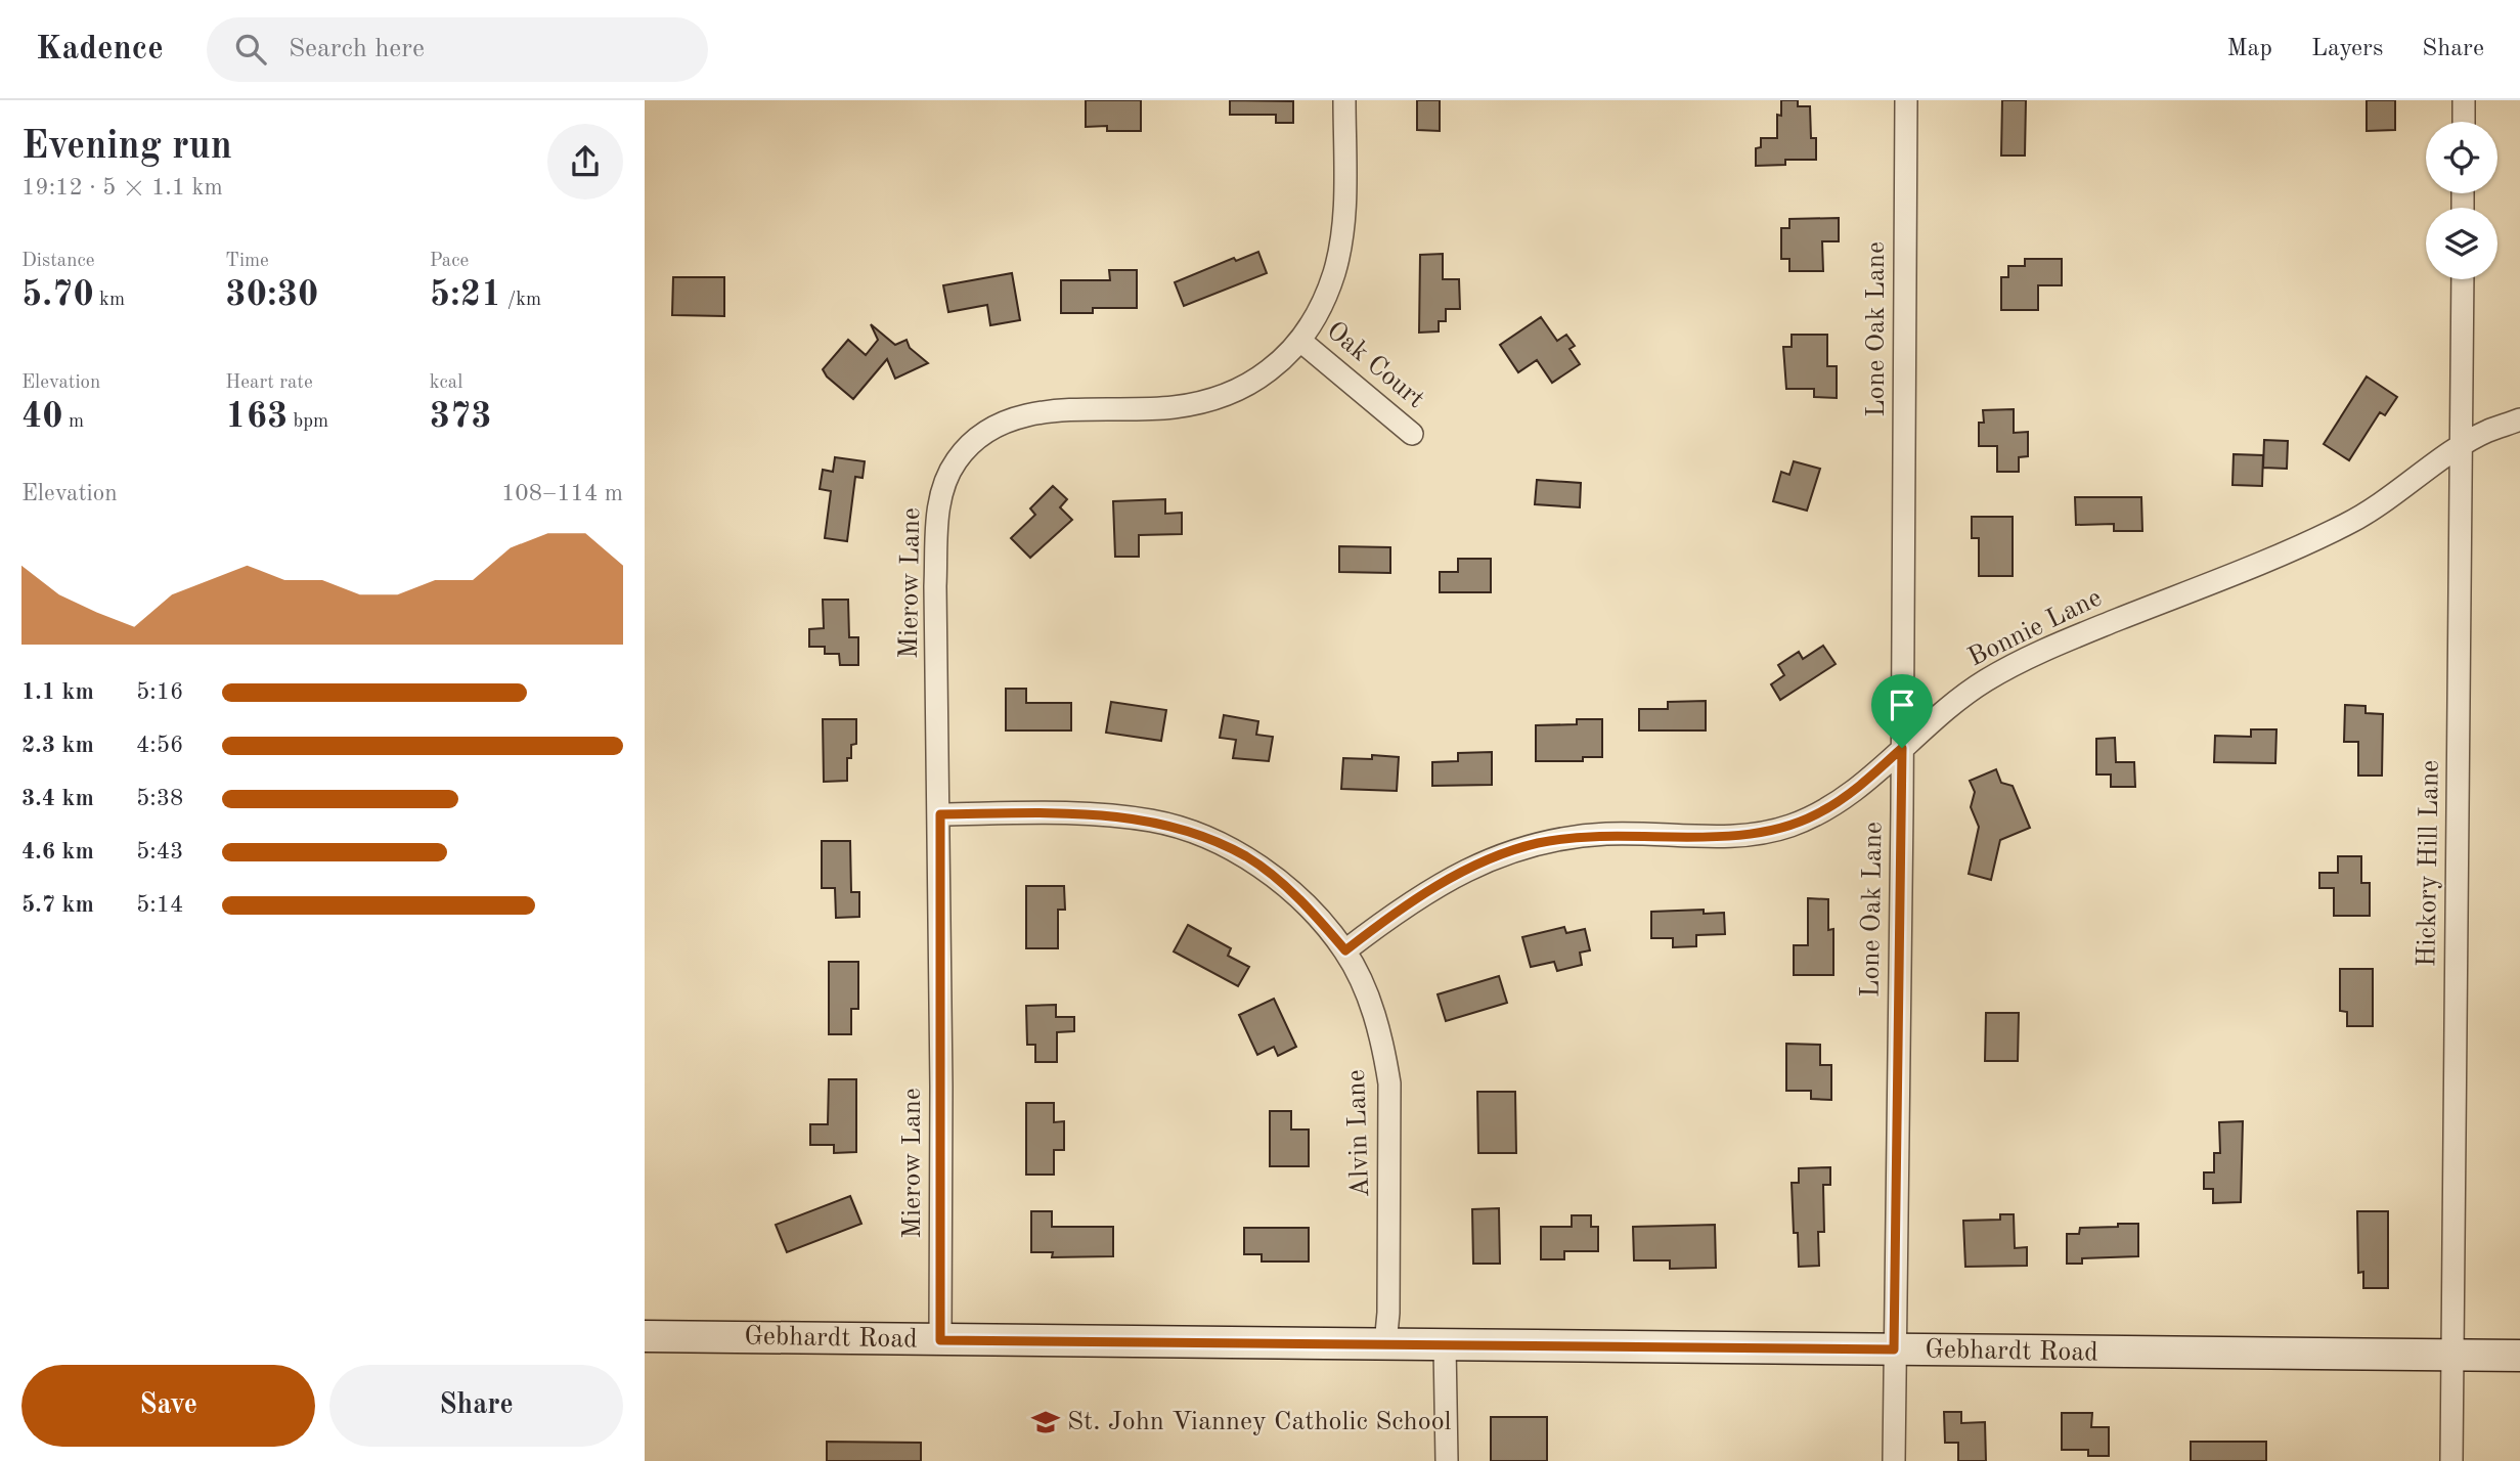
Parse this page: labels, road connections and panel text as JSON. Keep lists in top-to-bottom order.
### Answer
{
  "streets": {
    "street": [
      "Lone Oak Lane",
      "Oak Court",
      "Mierow Lane",
      "Bonnie Lane",
      "Hickory Hill Lane",
      "Alvin Lane",
      "Gebhardt Road"
    ]
  },
  "crossings": [
    ["Lone Oak Lane", "Bonnie Lane"],
    ["Lone Oak Lane", "Gebhardt Road"],
    ["Oak Court", "Mierow Lane"],
    ["Mierow Lane", "Alvin Lane"],
    ["Mierow Lane", "Gebhardt Road"],
    ["Bonnie Lane", "Hickory Hill Lane"],
    ["Bonnie Lane", "Alvin Lane"],
    ["Hickory Hill Lane", "Gebhardt Road"],
    ["Alvin Lane", "Gebhardt Road"]
  ],
  "places": {
    "school or university": ["St. John Vianney Catholic School"]
  },
  "page": {
    "header": "Kadence",
    "search": "Search here",
    "nav": ["Map", "Layers", "Share"],
    "heading": ["Evening run", "19:12 · 5 × 1.1 km"],
    "stats": [
      ["Distance", "5.70 km"],
      ["Time", "30:30"],
      ["Pace", "5:21 /km"],
      ["Elevation", "40 m"],
      ["Heart rate", "163 bpm"],
      ["kcal", "373"]
    ],
    "chart": ["Elevation", "108–114 m"],
    "list": [
      {
        "name": "1.1 km",
        "note": "5:16"
      },
      {
        "name": "2.3 km",
        "note": "4:56"
      },
      {
        "name": "3.4 km",
        "note": "5:38"
      },
      {
        "name": "4.6 km",
        "note": "5:43"
      },
      {
        "name": "5.7 km",
        "note": "5:14"
      }
    ],
    "buttons": ["Save", "Share"]
  }
}
